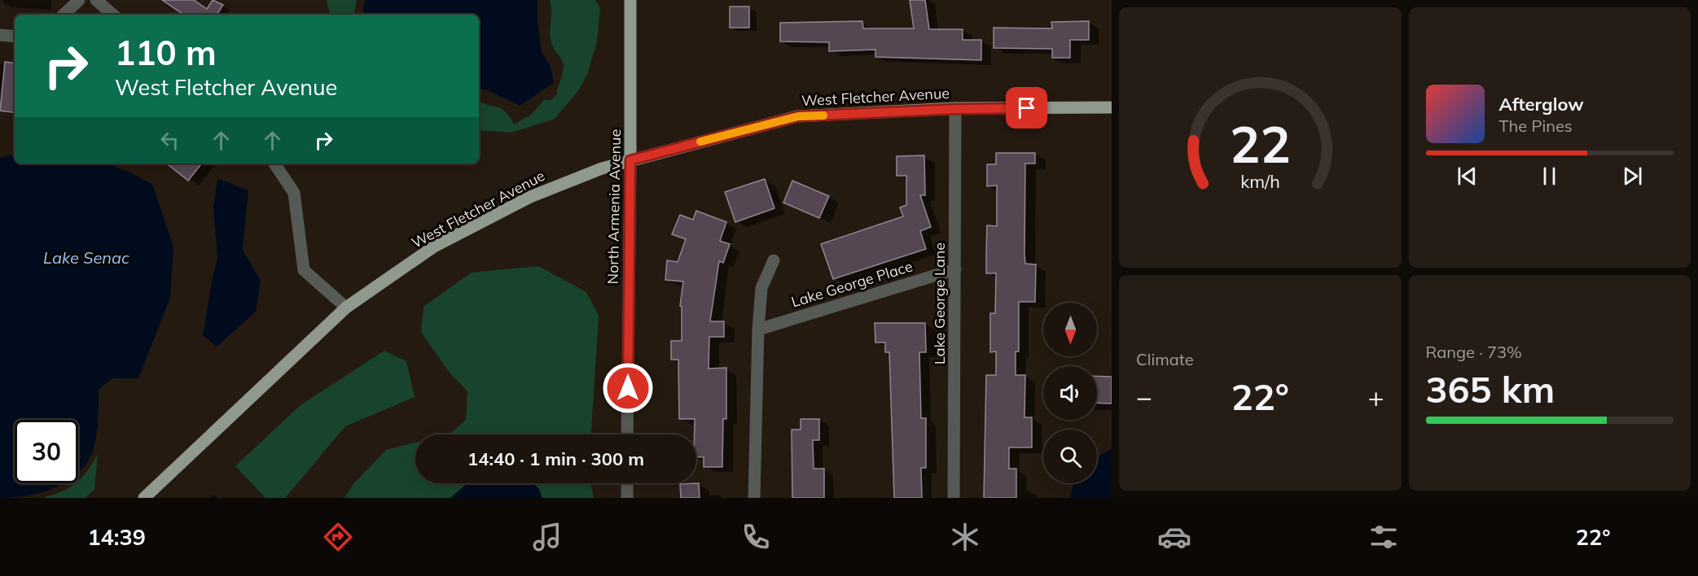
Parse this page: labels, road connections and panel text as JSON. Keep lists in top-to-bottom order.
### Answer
{
  "streets": {
    "main road": ["West Fletcher Avenue", "North Armenia Avenue"],
    "street": ["Lake George Place", "Lake George Lane"]
  },
  "crossings": [
    ["West Fletcher Avenue", "North Armenia Avenue"],
    ["West Fletcher Avenue", "Lake George Lane"],
    ["Lake George Place", "Lake George Lane"]
  ],
  "water": ["Lake Senac"],
  "north": "bottom",
  "page": {
    "turn": ["110 m", "West Fletcher Avenue"],
    "song": ["Afterglow", "The Pines"],
    "tile": [
      "Climate",
      ["Range · 73%", "365 km"]
    ],
    "heat": ["−", "22°", "+"],
    "limit": "30",
    "trip": "14:40 · 1 min · 300 m",
    "tabs": ["14:39", "22°"],
    "gauge": ["22", "km/h"]
  }
}
